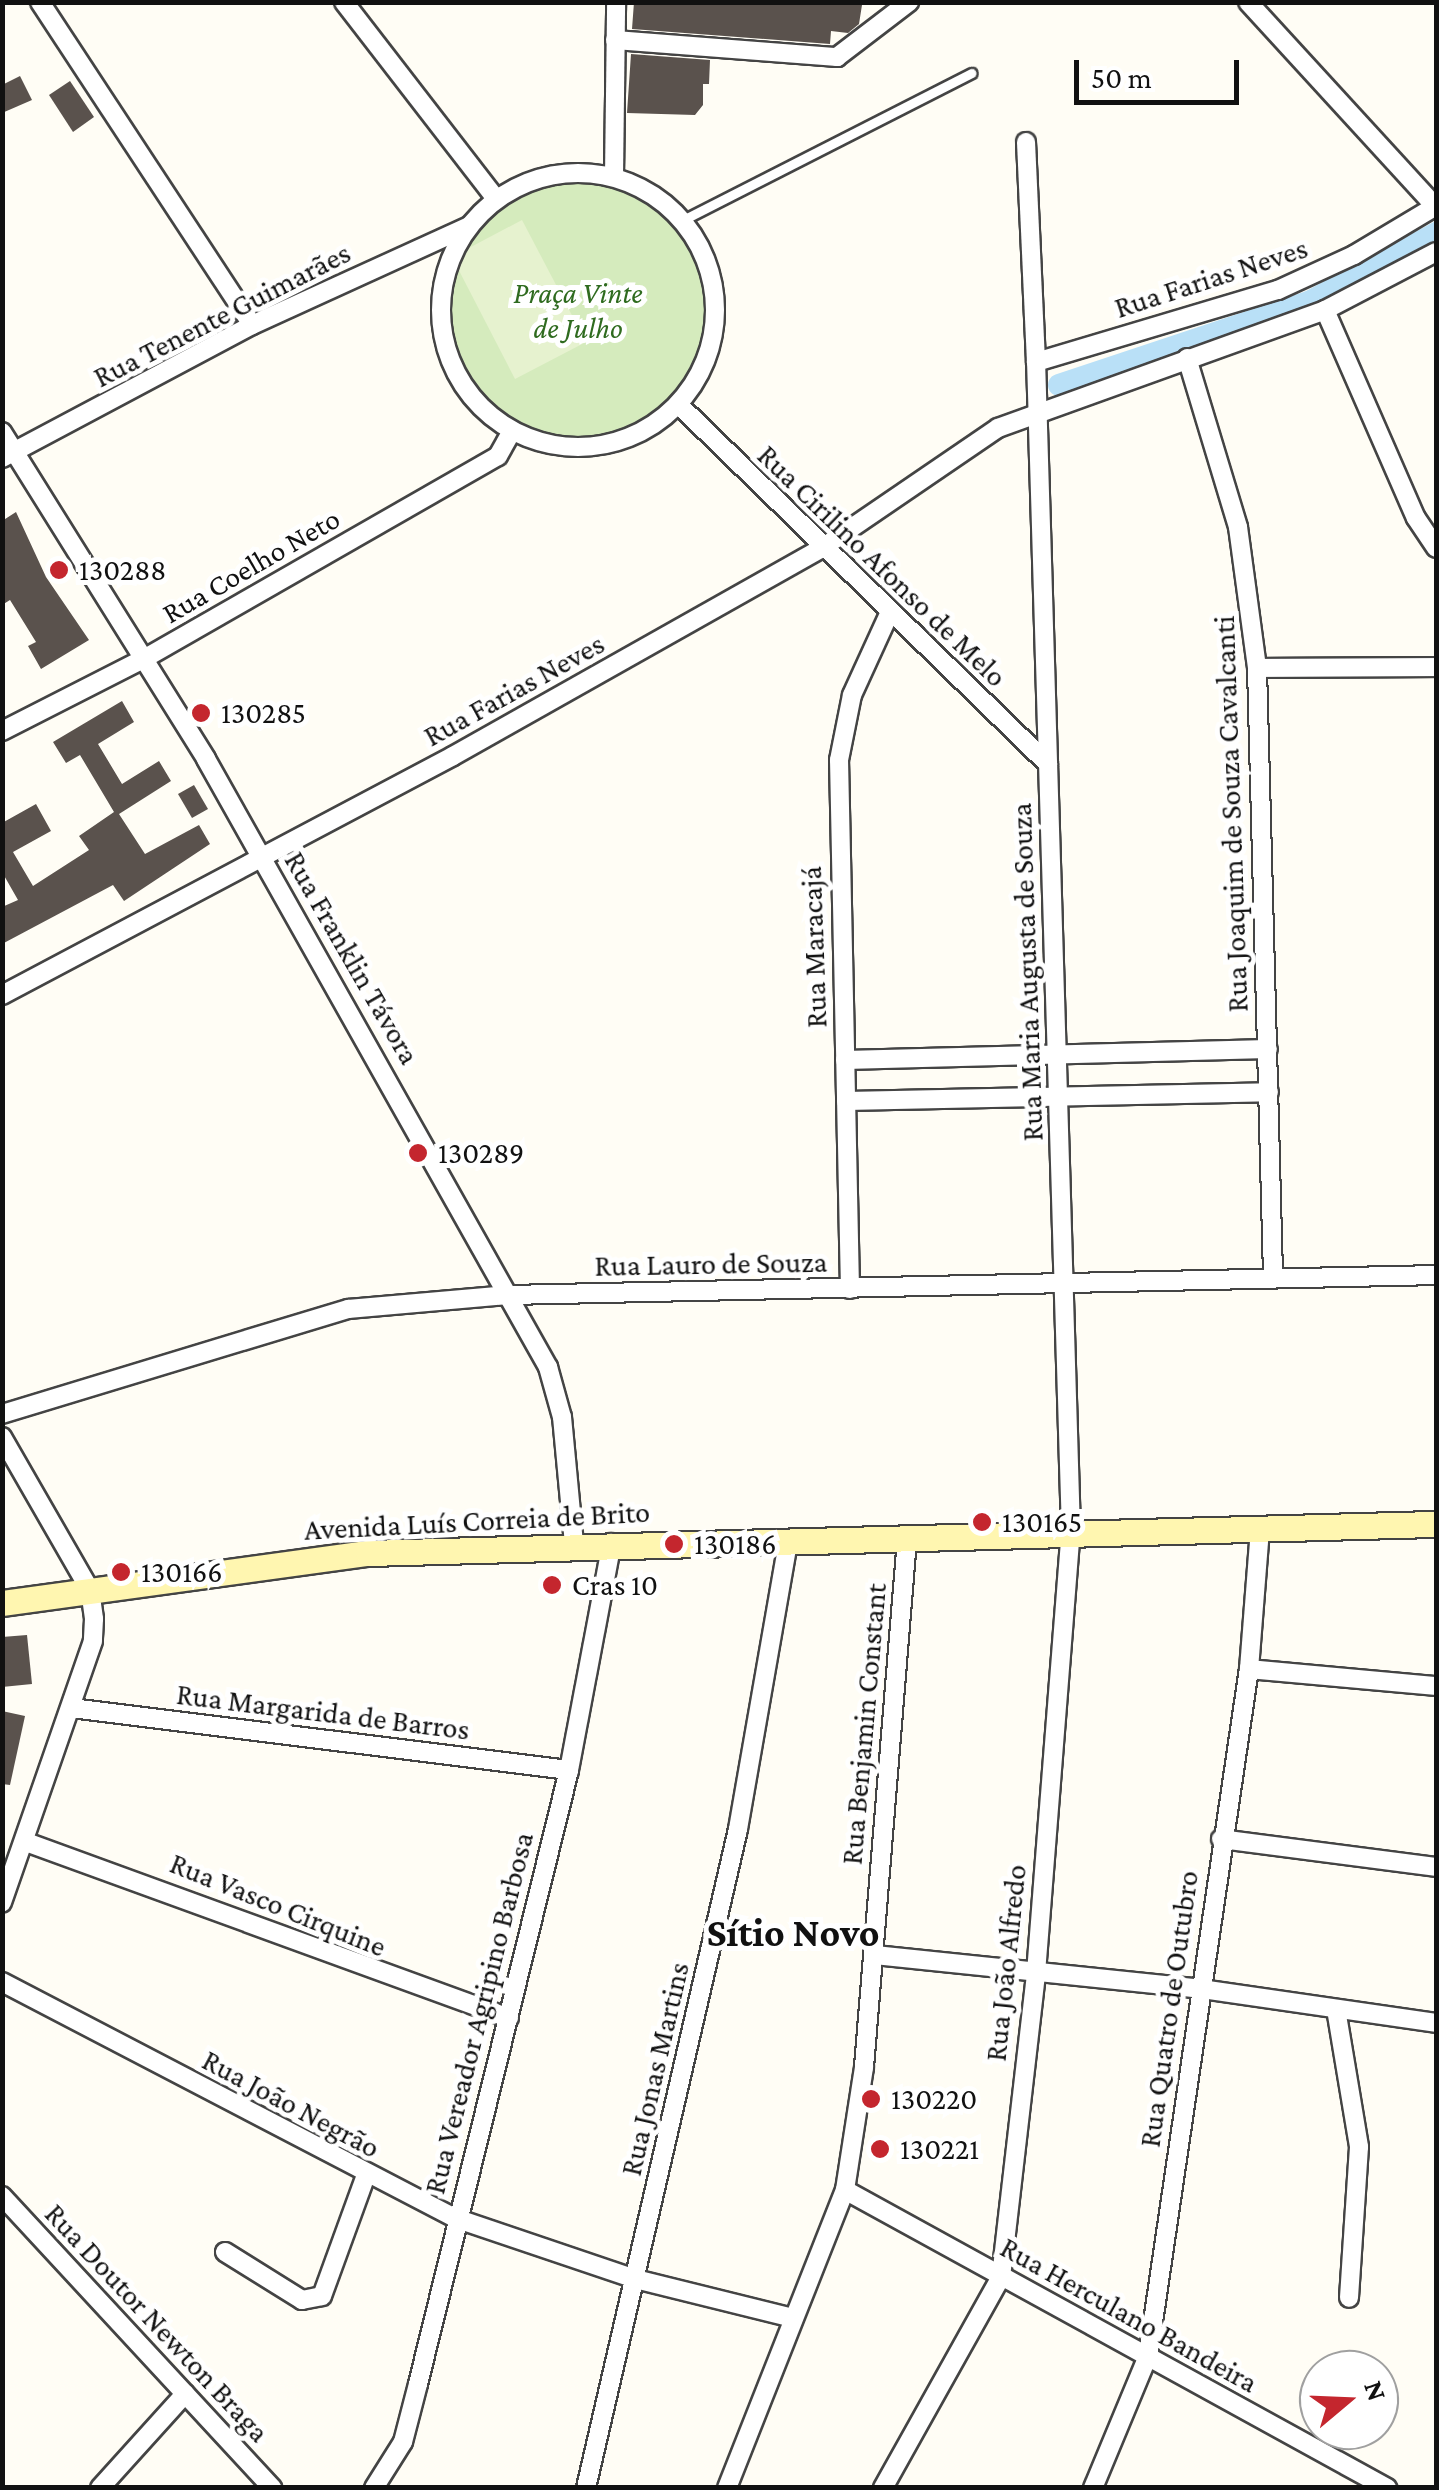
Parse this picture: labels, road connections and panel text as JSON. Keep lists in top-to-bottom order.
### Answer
{
  "streets": {
    "main road": ["Avenida Luís Correia de Brito"],
    "street": [
      "Rua Farias Neves",
      "Rua Tenente Guimarães",
      "Rua Coelho Neto",
      "Rua Cirilino Afonso de Melo",
      "Rua Joaquim de Souza Cavalcanti",
      "Rua Maracajá",
      "Rua Franklin Távora",
      "Rua Maria Augusta de Souza",
      "Rua Lauro de Souza",
      "Rua Margarida de Barros",
      "Rua Benjamin Constant",
      "Rua Vasco Cirquine",
      "Rua João Alfredo",
      "Rua Quatro de Outubro",
      "Rua Vereador Agripino Barbosa",
      "Rua Jonas Martins",
      "Rua João Negrão",
      "Rua Herculano Bandeira",
      "Rua Doutor Newton Braga"
    ]
  },
  "crossings": [
    ["Rua Farias Neves", "Rua Cirilino Afonso de Melo"],
    ["Rua Farias Neves", "Rua Joaquim de Souza Cavalcanti"],
    ["Rua Farias Neves", "Rua Franklin Távora"],
    ["Rua Farias Neves", "Rua Maria Augusta de Souza"],
    ["Rua Tenente Guimarães", "Rua Coelho Neto"],
    ["Rua Tenente Guimarães", "Rua Cirilino Afonso de Melo"],
    ["Rua Tenente Guimarães", "Rua Franklin Távora"],
    ["Rua Coelho Neto", "Rua Cirilino Afonso de Melo"],
    ["Rua Coelho Neto", "Rua Franklin Távora"],
    ["Rua Cirilino Afonso de Melo", "Rua Maracajá"],
    ["Rua Cirilino Afonso de Melo", "Rua Maria Augusta de Souza"],
    ["Rua Joaquim de Souza Cavalcanti", "Rua Lauro de Souza"],
    ["Rua Maracajá", "Rua Lauro de Souza"],
    ["Rua Franklin Távora", "Rua Lauro de Souza"],
    ["Rua Franklin Távora", "Avenida Luís Correia de Brito"],
    ["Rua Maria Augusta de Souza", "Rua Lauro de Souza"],
    ["Rua Maria Augusta de Souza", "Avenida Luís Correia de Brito"],
    ["Rua Maria Augusta de Souza", "Rua João Alfredo"],
    ["Avenida Luís Correia de Brito", "Rua Benjamin Constant"],
    ["Avenida Luís Correia de Brito", "Rua João Alfredo"],
    ["Avenida Luís Correia de Brito", "Rua Quatro de Outubro"],
    ["Avenida Luís Correia de Brito", "Rua Vereador Agripino Barbosa"],
    ["Avenida Luís Correia de Brito", "Rua Jonas Martins"],
    ["Rua Margarida de Barros", "Rua Vereador Agripino Barbosa"],
    ["Rua Benjamin Constant", "Rua João Negrão"],
    ["Rua Benjamin Constant", "Rua Herculano Bandeira"],
    ["Rua Vasco Cirquine", "Rua Vereador Agripino Barbosa"],
    ["Rua João Alfredo", "Rua Herculano Bandeira"],
    ["Rua Quatro de Outubro", "Rua Herculano Bandeira"],
    ["Rua Vereador Agripino Barbosa", "Rua João Negrão"],
    ["Rua Jonas Martins", "Rua João Negrão"]
  ],
  "districts": ["Sítio Novo"],
  "parks": ["Praça Vinte de Julho"],
  "places": [
    "130288",
    "130285",
    "130289",
    "130165",
    "130186",
    "130166",
    "Cras 10",
    "130220",
    "130221"
  ],
  "scale_bar": "50 m",
  "north": "right"
}
